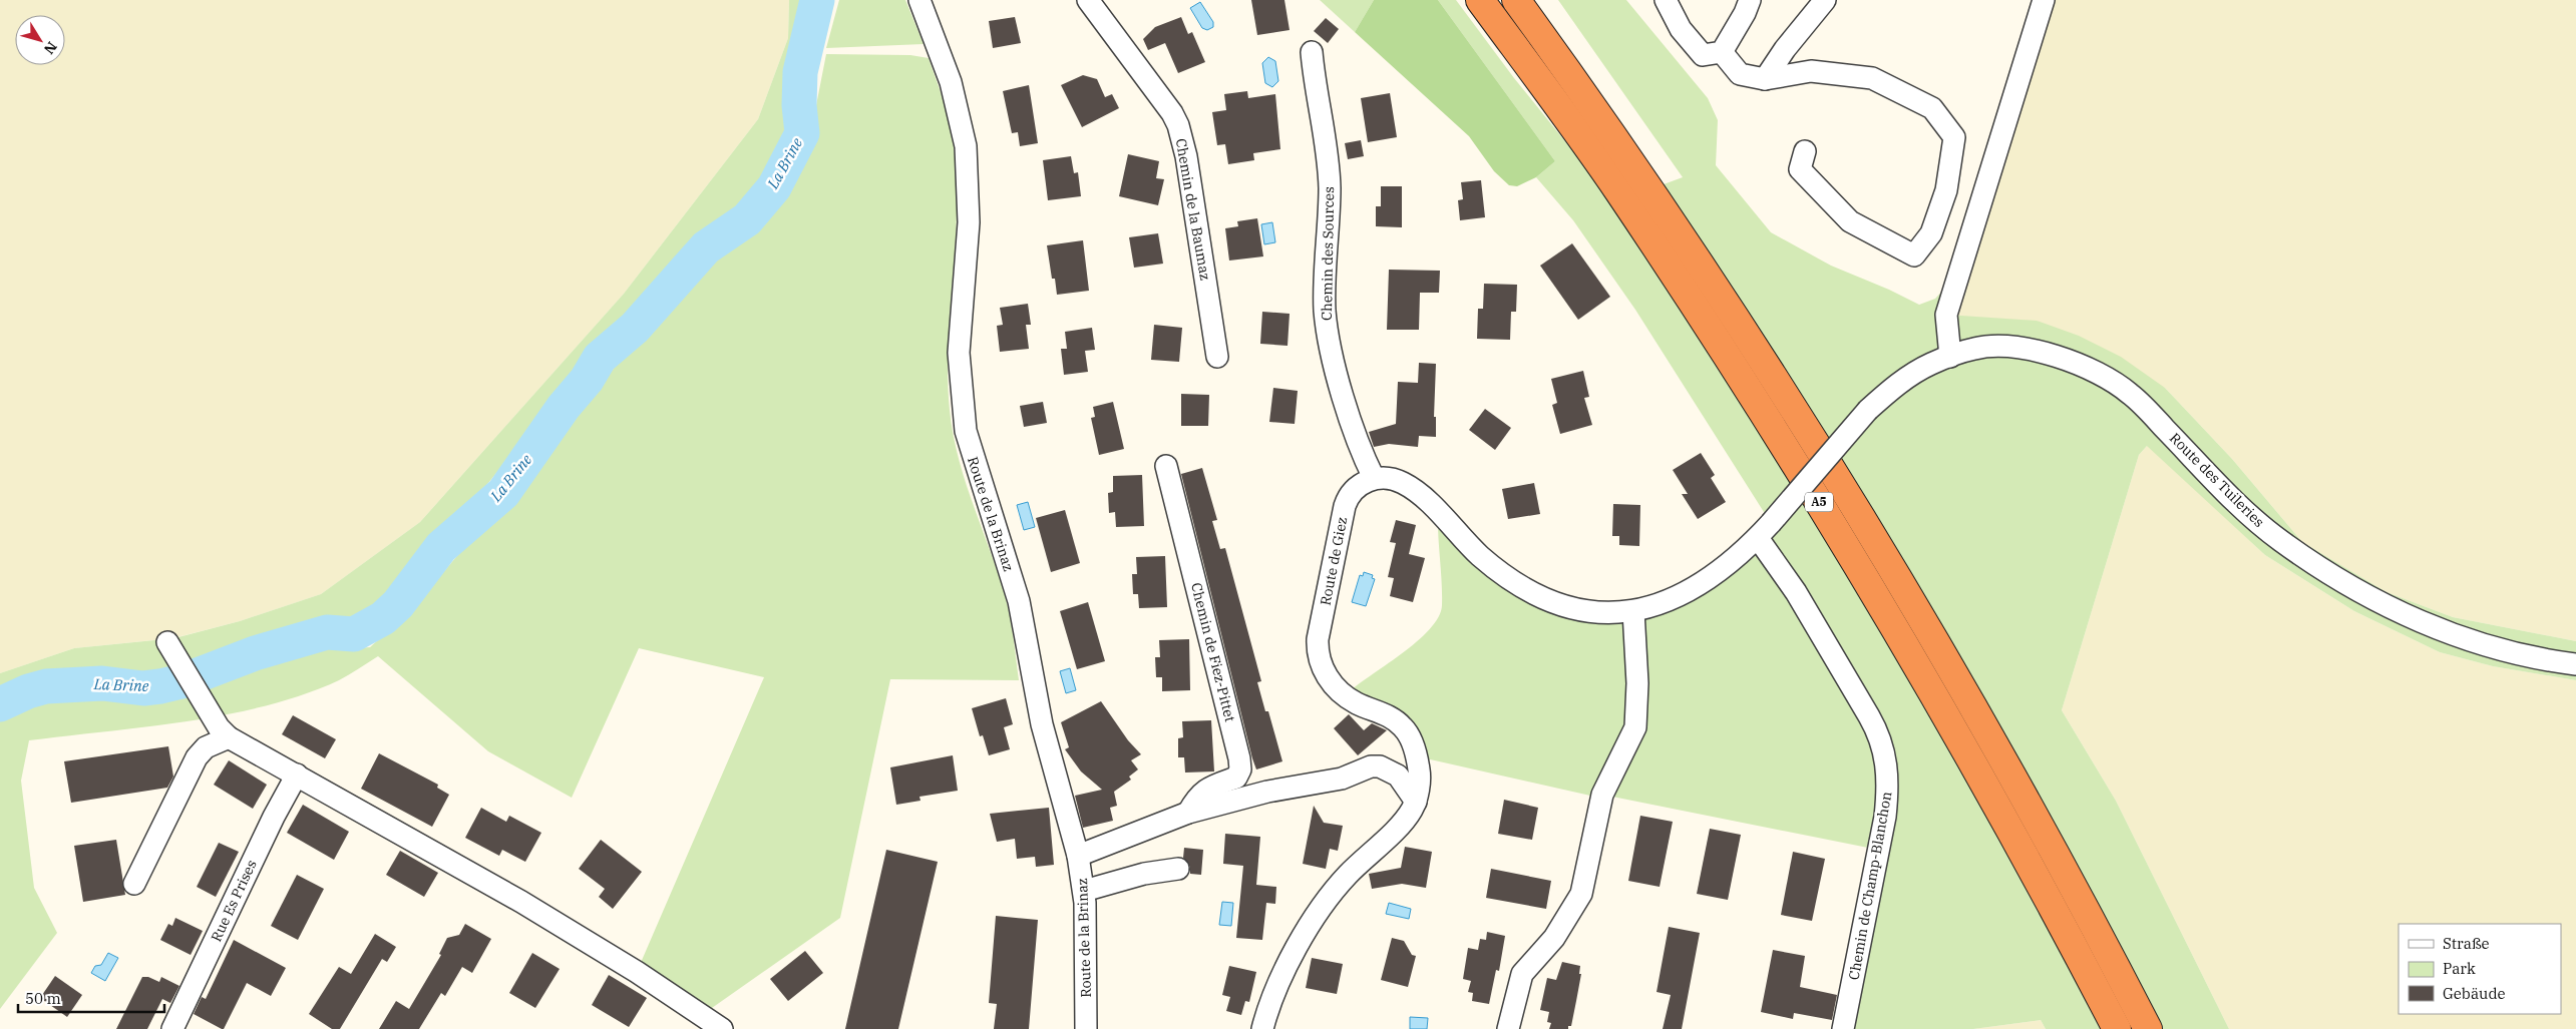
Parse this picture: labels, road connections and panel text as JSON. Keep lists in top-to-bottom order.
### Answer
{
  "streets": {
    "highway": ["A5"],
    "street": [
      "Chemin de la Baumaz",
      "Chemin des Sources",
      "Route des Tuileries",
      "Route de la Brinaz",
      "Route de Giez",
      "Chemin de Fiez-Pittet",
      "Chemin de Champ-Blanchon",
      "Rue Es Prises"
    ]
  },
  "crossings": [
    ["Chemin des Sources", "Route de Giez"],
    ["Route des Tuileries", "Chemin de Champ-Blanchon"]
  ],
  "water": ["La Brine"],
  "legend": ["Straße", "Park", "Gebäude"],
  "scale_bar": "50 m",
  "north": "bottom right"
}
